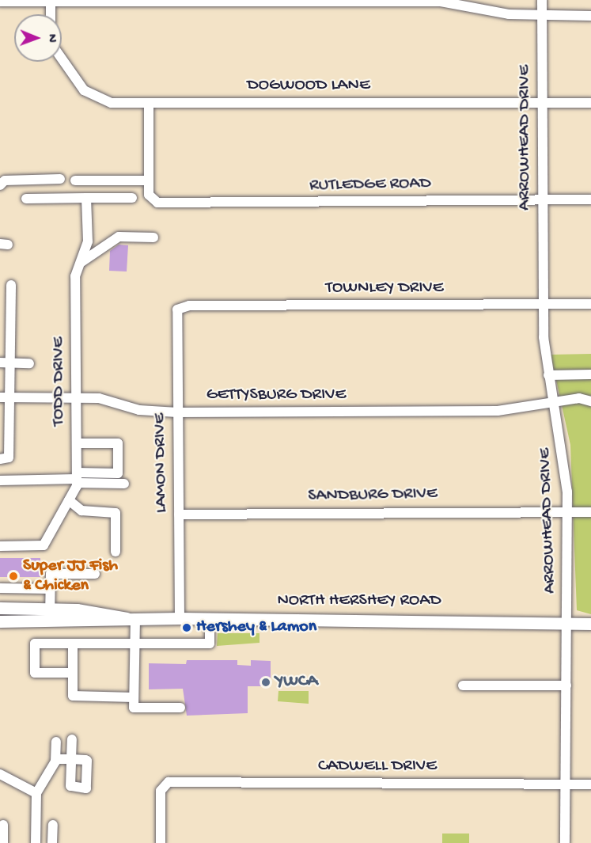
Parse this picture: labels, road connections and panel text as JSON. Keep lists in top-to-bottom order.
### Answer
{
  "streets": {
    "main road": ["NORTH HERSHEY ROAD"],
    "street": [
      "DOGWOOD LANE",
      "ARROWHEAD DRIVE",
      "RUTLEDGE ROAD",
      "TOWNLEY DRIVE",
      "TODD DRIVE",
      "GETTYSBURG DRIVE",
      "LAMON DRIVE",
      "SANDBURG DRIVE",
      "CADWELL DRIVE"
    ]
  },
  "crossings": [
    ["DOGWOOD LANE", "ARROWHEAD DRIVE"],
    ["ARROWHEAD DRIVE", "RUTLEDGE ROAD"],
    ["ARROWHEAD DRIVE", "TOWNLEY DRIVE"],
    ["ARROWHEAD DRIVE", "GETTYSBURG DRIVE"],
    ["ARROWHEAD DRIVE", "SANDBURG DRIVE"],
    ["ARROWHEAD DRIVE", "NORTH HERSHEY ROAD"],
    ["ARROWHEAD DRIVE", "CADWELL DRIVE"],
    ["TOWNLEY DRIVE", "LAMON DRIVE"],
    ["TODD DRIVE", "GETTYSBURG DRIVE"],
    ["GETTYSBURG DRIVE", "LAMON DRIVE"],
    ["LAMON DRIVE", "SANDBURG DRIVE"],
    ["LAMON DRIVE", "NORTH HERSHEY ROAD"]
  ],
  "places": ["Super JJ Fish & Chicken", "Hershey & Lamon", "YWCA"],
  "north": "right"
}
